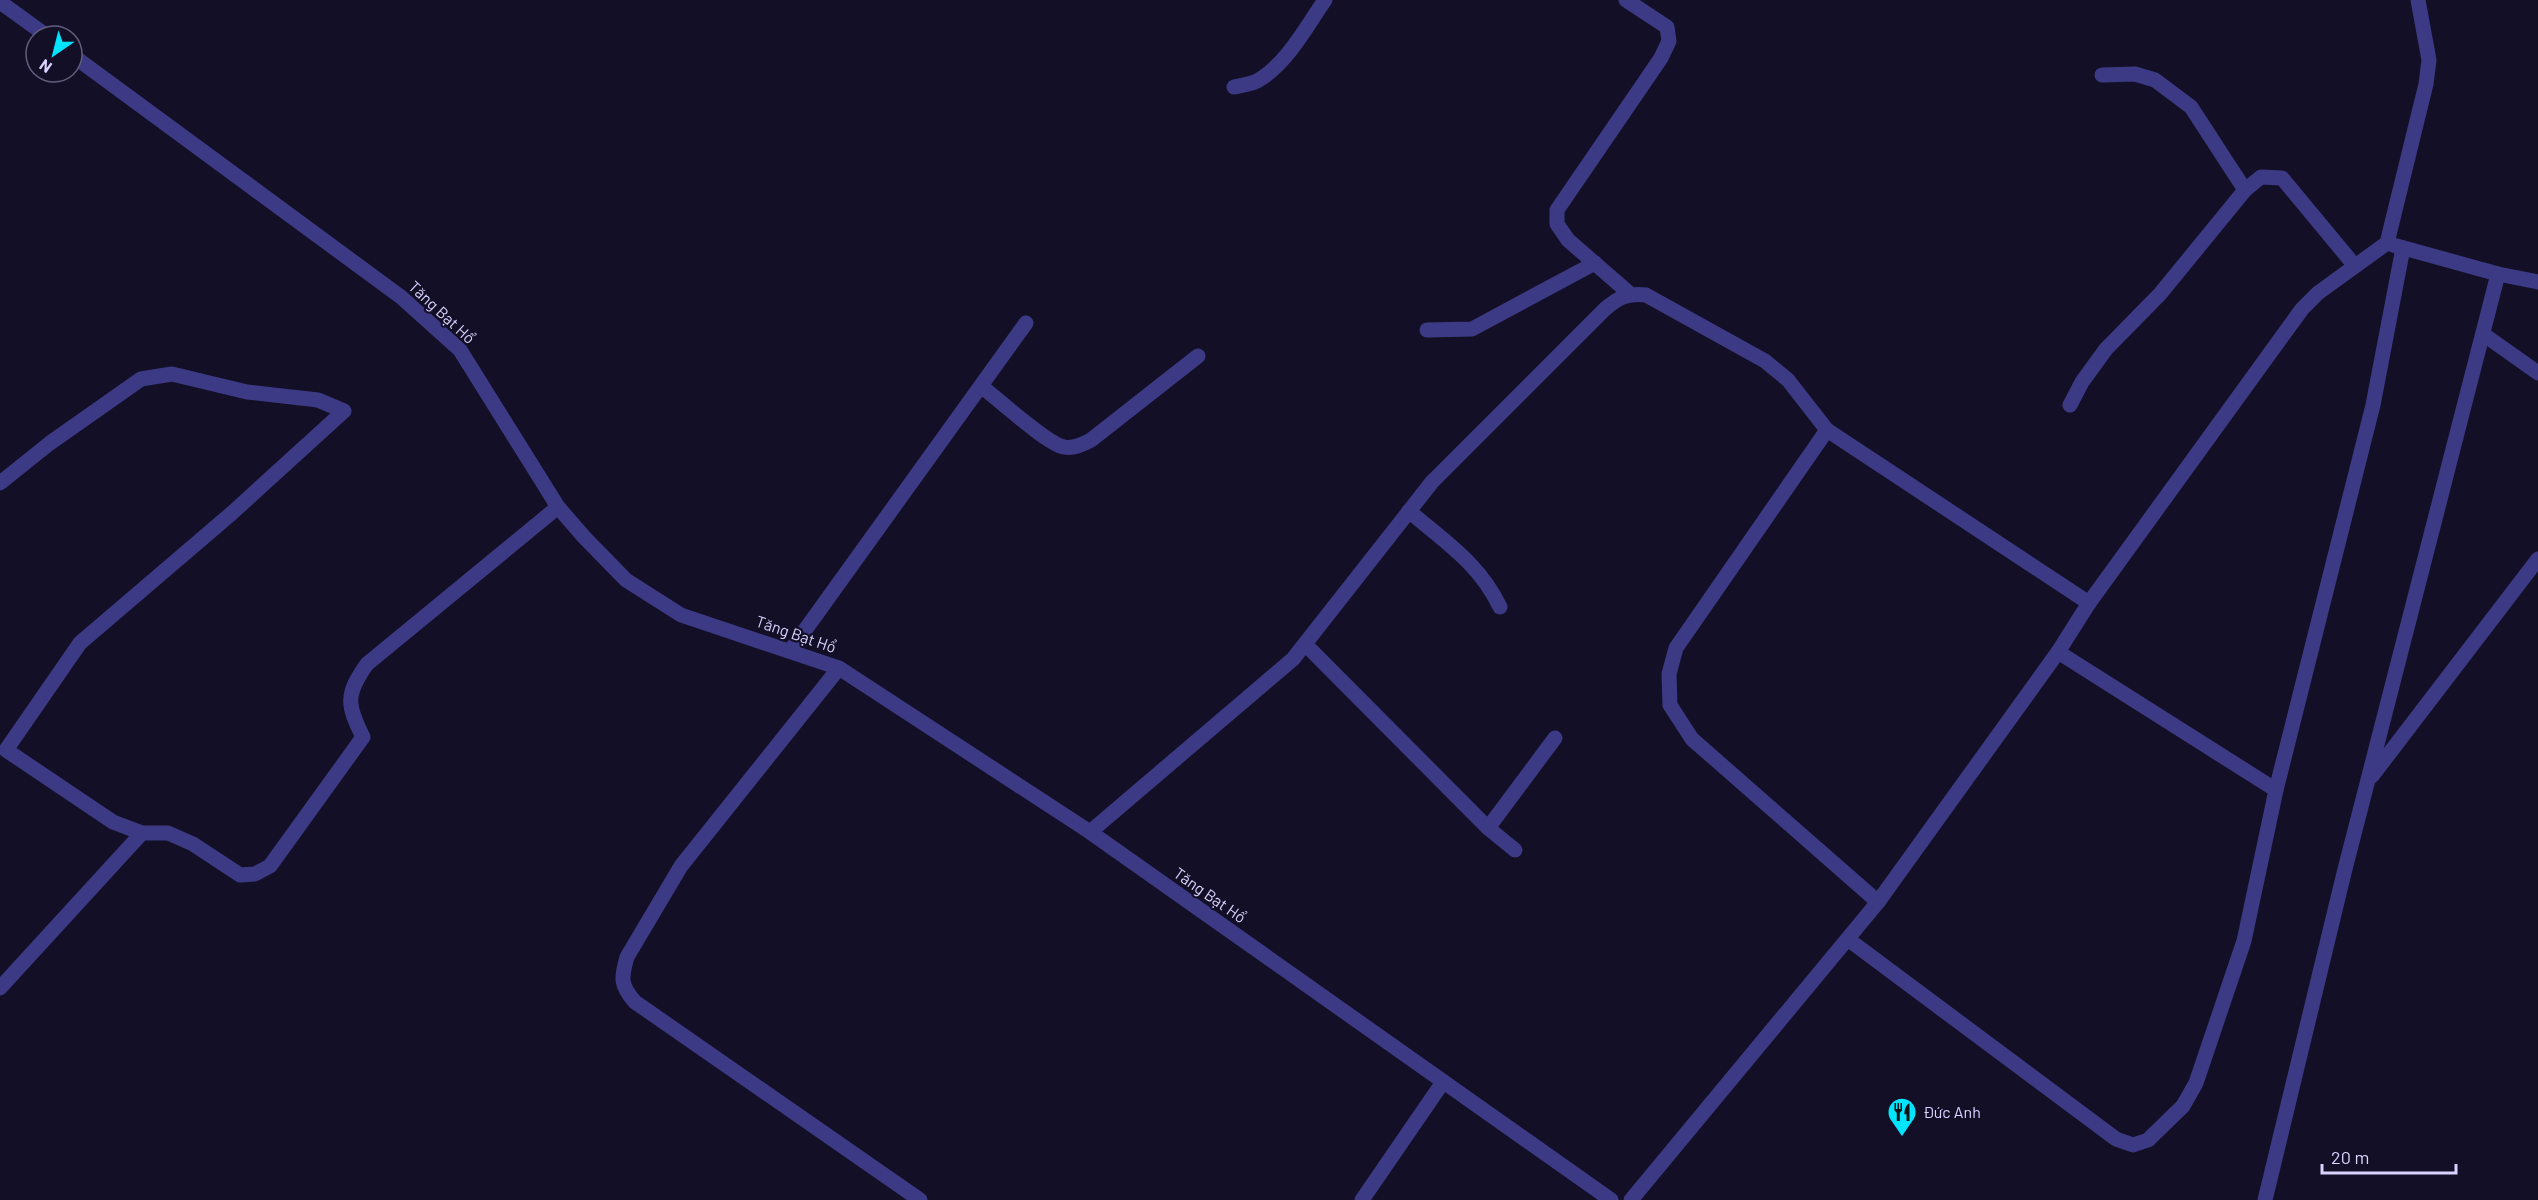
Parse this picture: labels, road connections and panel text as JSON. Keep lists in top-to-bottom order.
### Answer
{
  "streets": {
    "street": ["Tăng Bạt Hổ"]
  },
  "places": {
    "restaurant": ["Đức Anh"]
  },
  "scale_bar": "20 m",
  "north": "bottom left"
}
